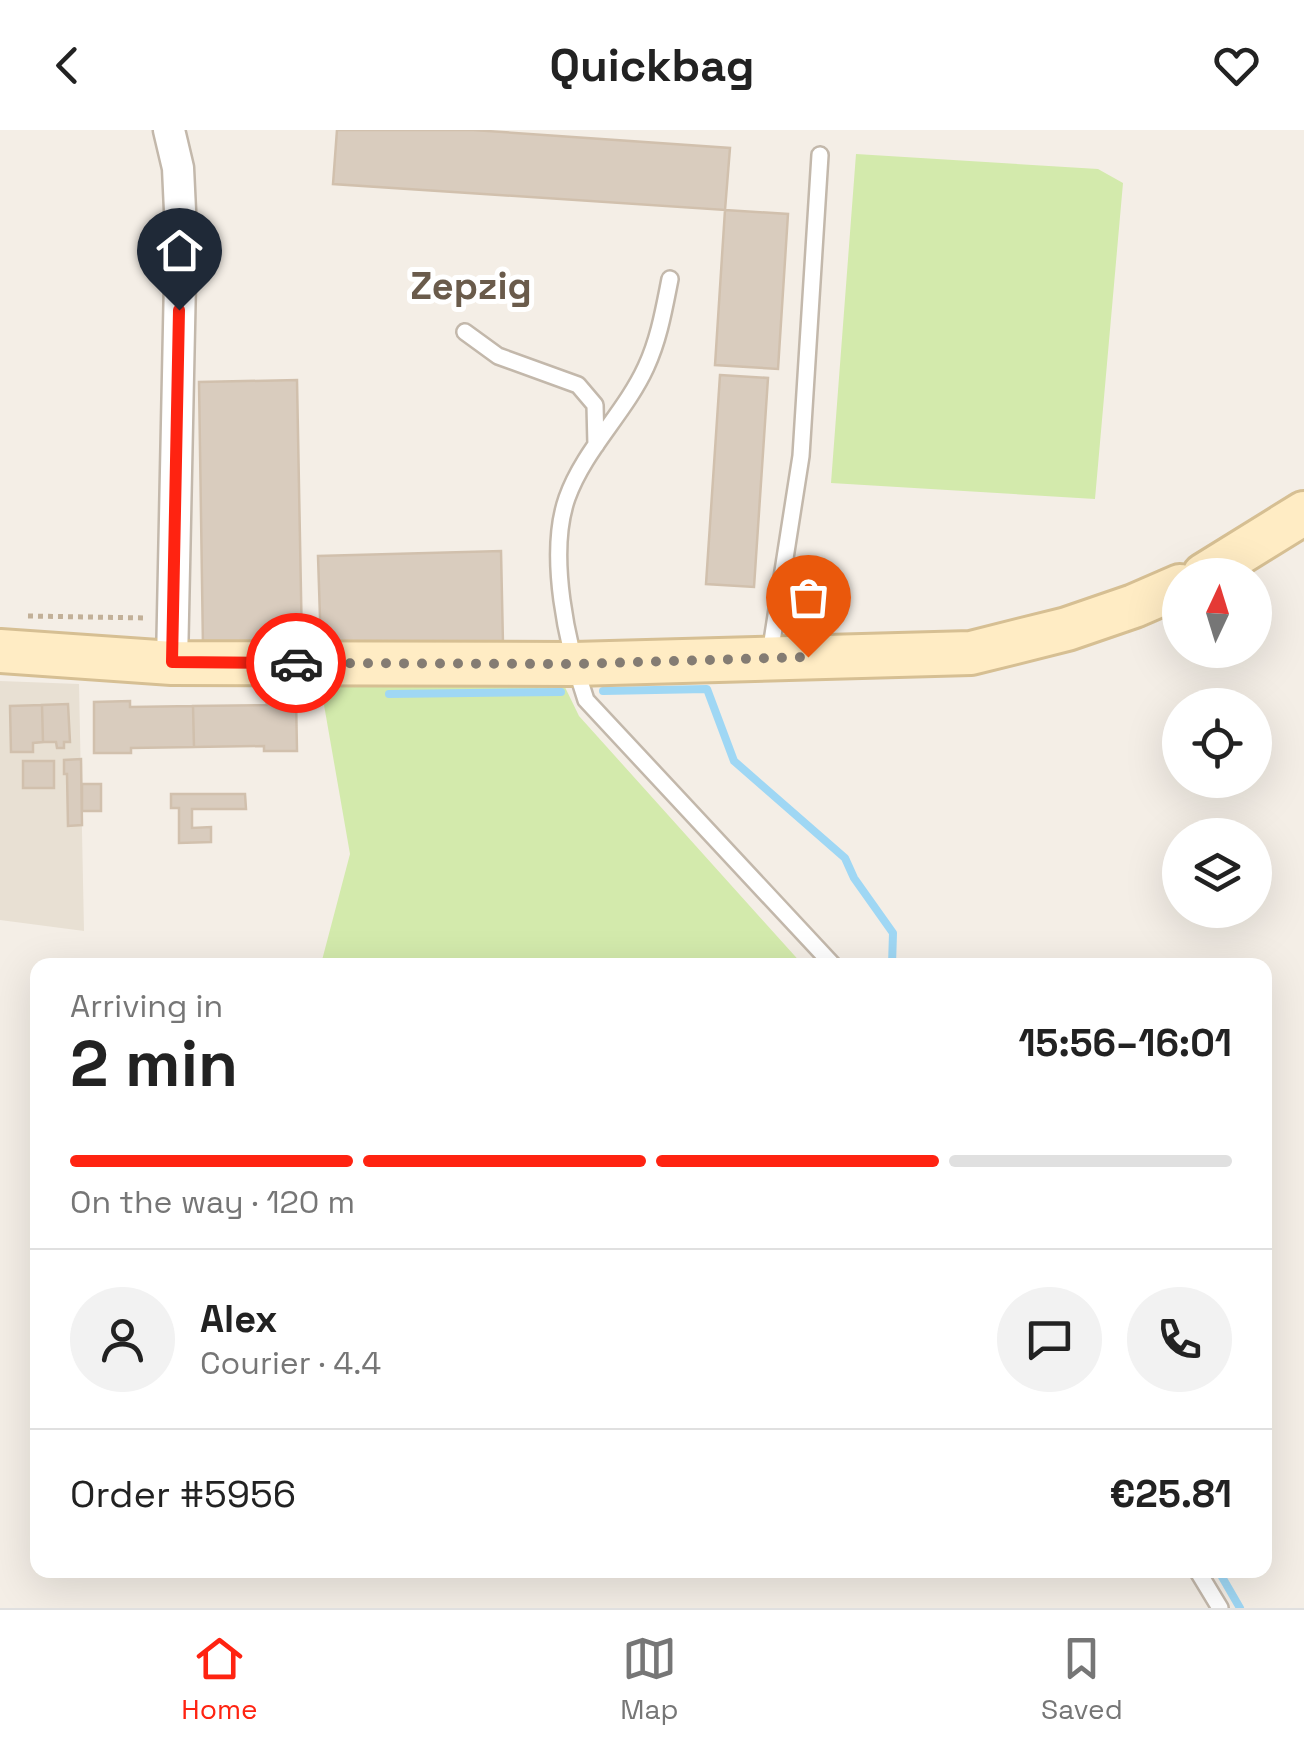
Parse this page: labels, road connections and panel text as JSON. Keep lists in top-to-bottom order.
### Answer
{
  "districts": ["Zepzig"],
  "north": "top",
  "page": {
    "header": "Quickbag",
    "heading": ["2 min", "Arriving in", "15:56–16:01"],
    "panel": [
      "Alex",
      "Courier · 4.4",
      "Order #5956",
      "€25.81"
    ],
    "bar": "On the way · 120 m",
    "tabs": ["Home", "Map", "Saved"]
  }
}
